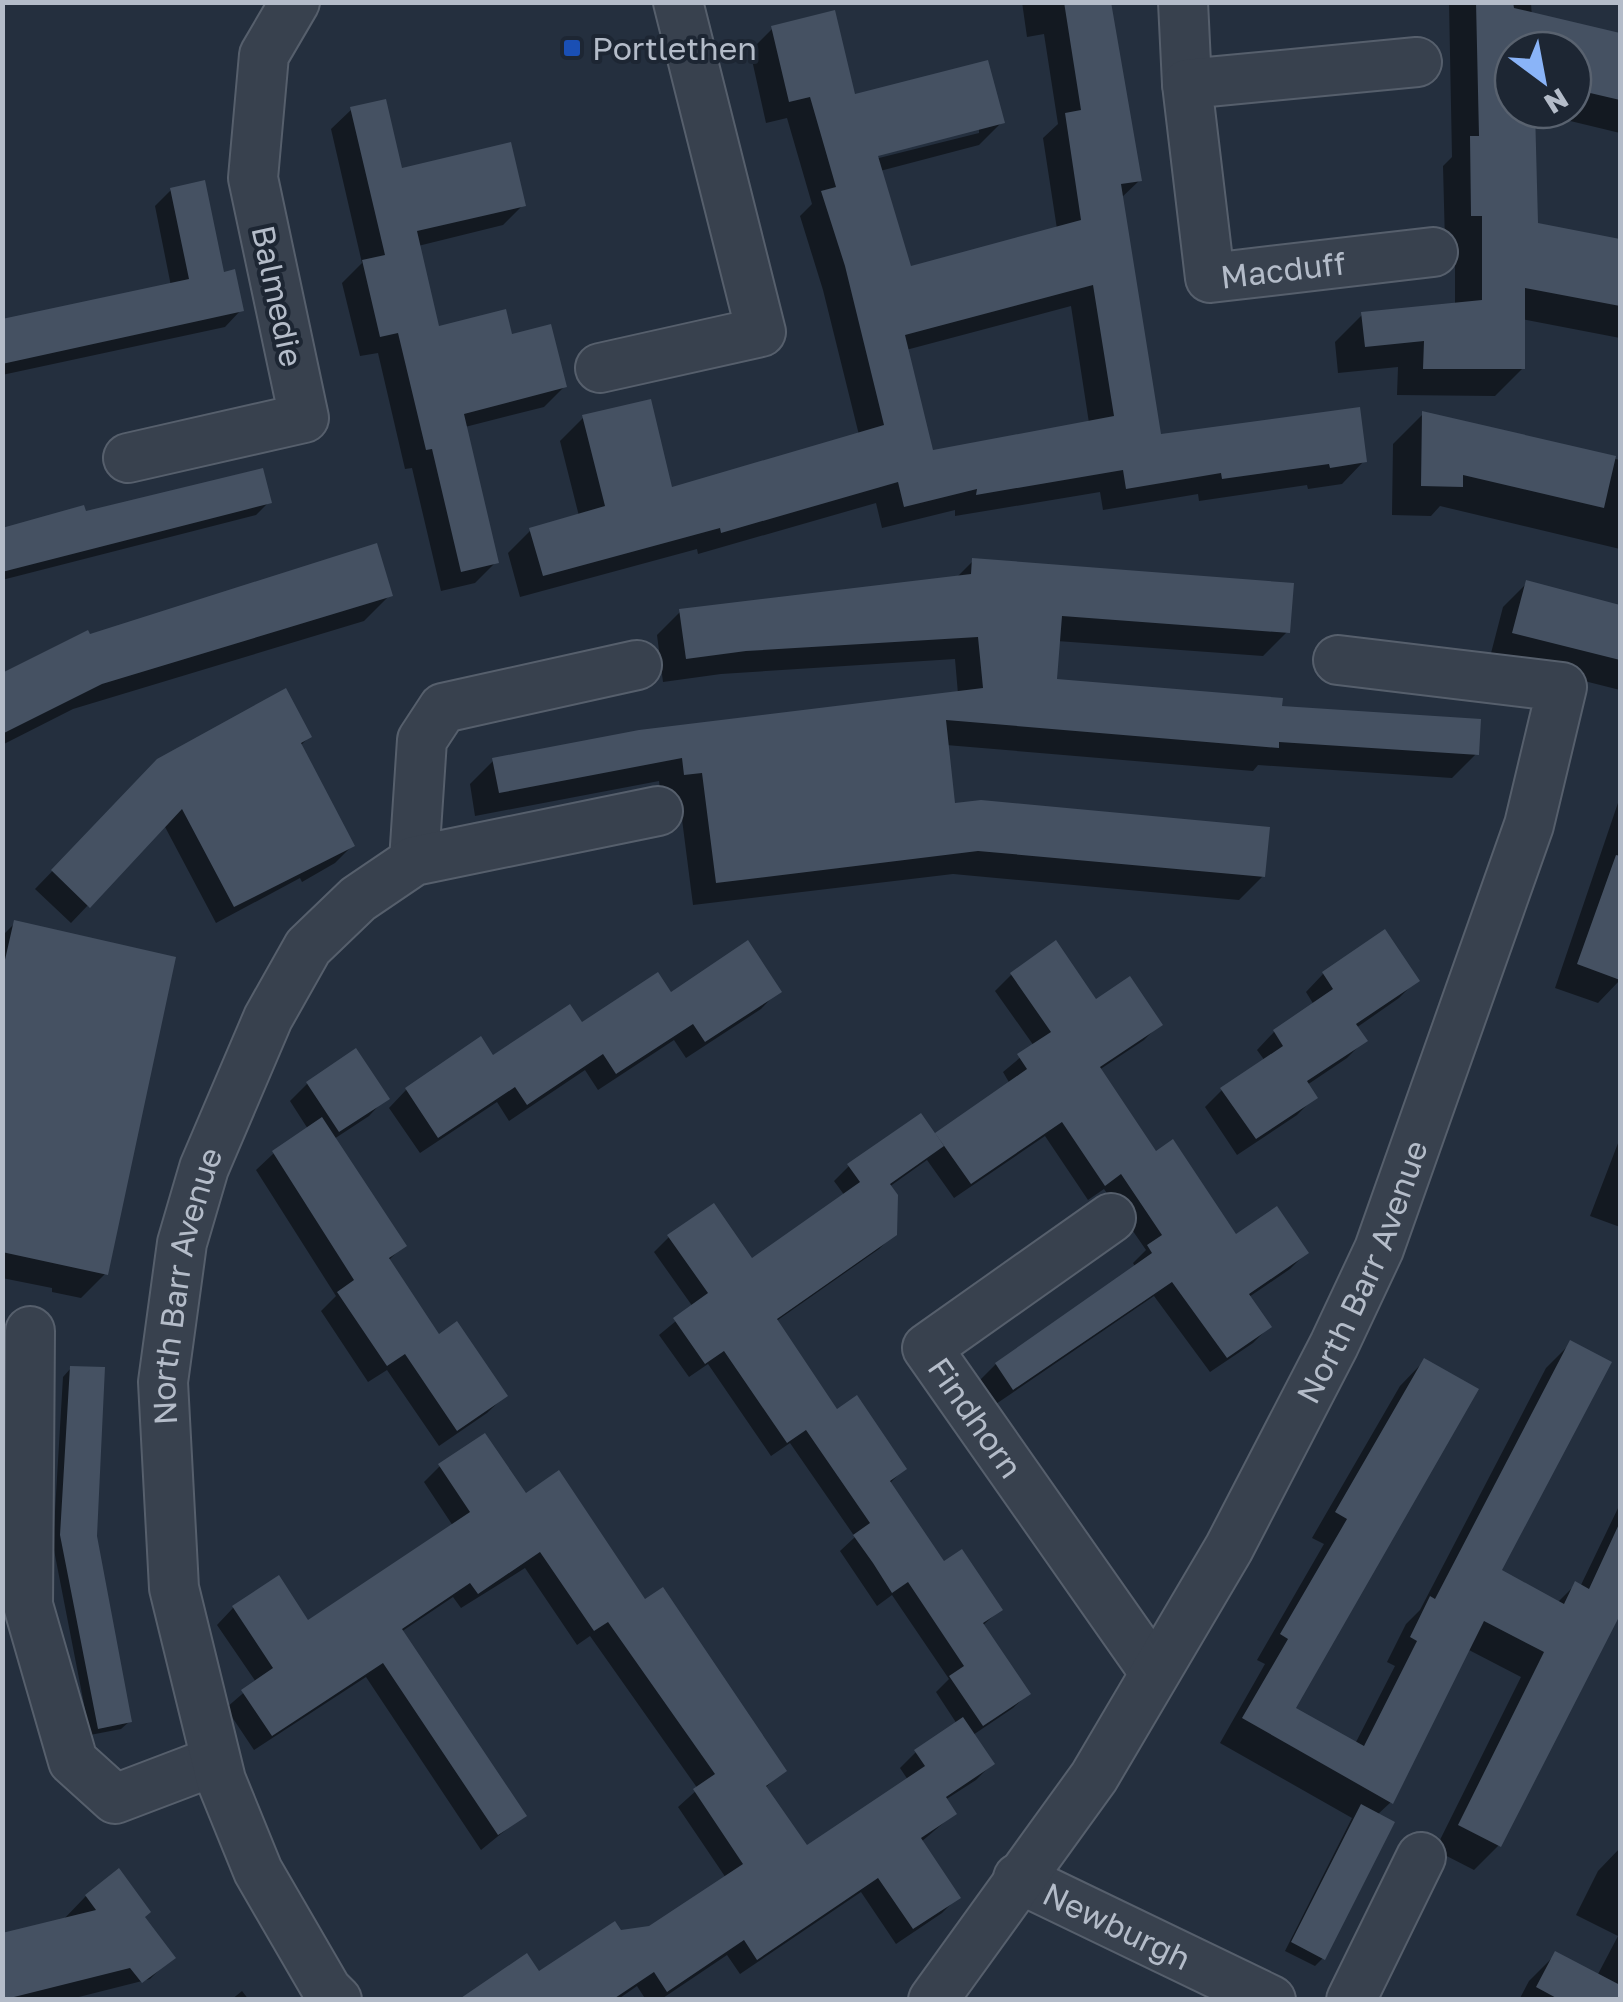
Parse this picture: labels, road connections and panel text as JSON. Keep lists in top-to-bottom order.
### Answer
{
  "streets": {
    "street": [
      "Macduff",
      "Balmedie",
      "North Barr Avenue",
      "Findhorn",
      "Newburgh"
    ]
  },
  "crossings": [
    ["North Barr Avenue", "Findhorn"],
    ["North Barr Avenue", "Newburgh"]
  ],
  "places": {
    "transit": ["Portlethen"]
  },
  "north": "bottom right"
}
